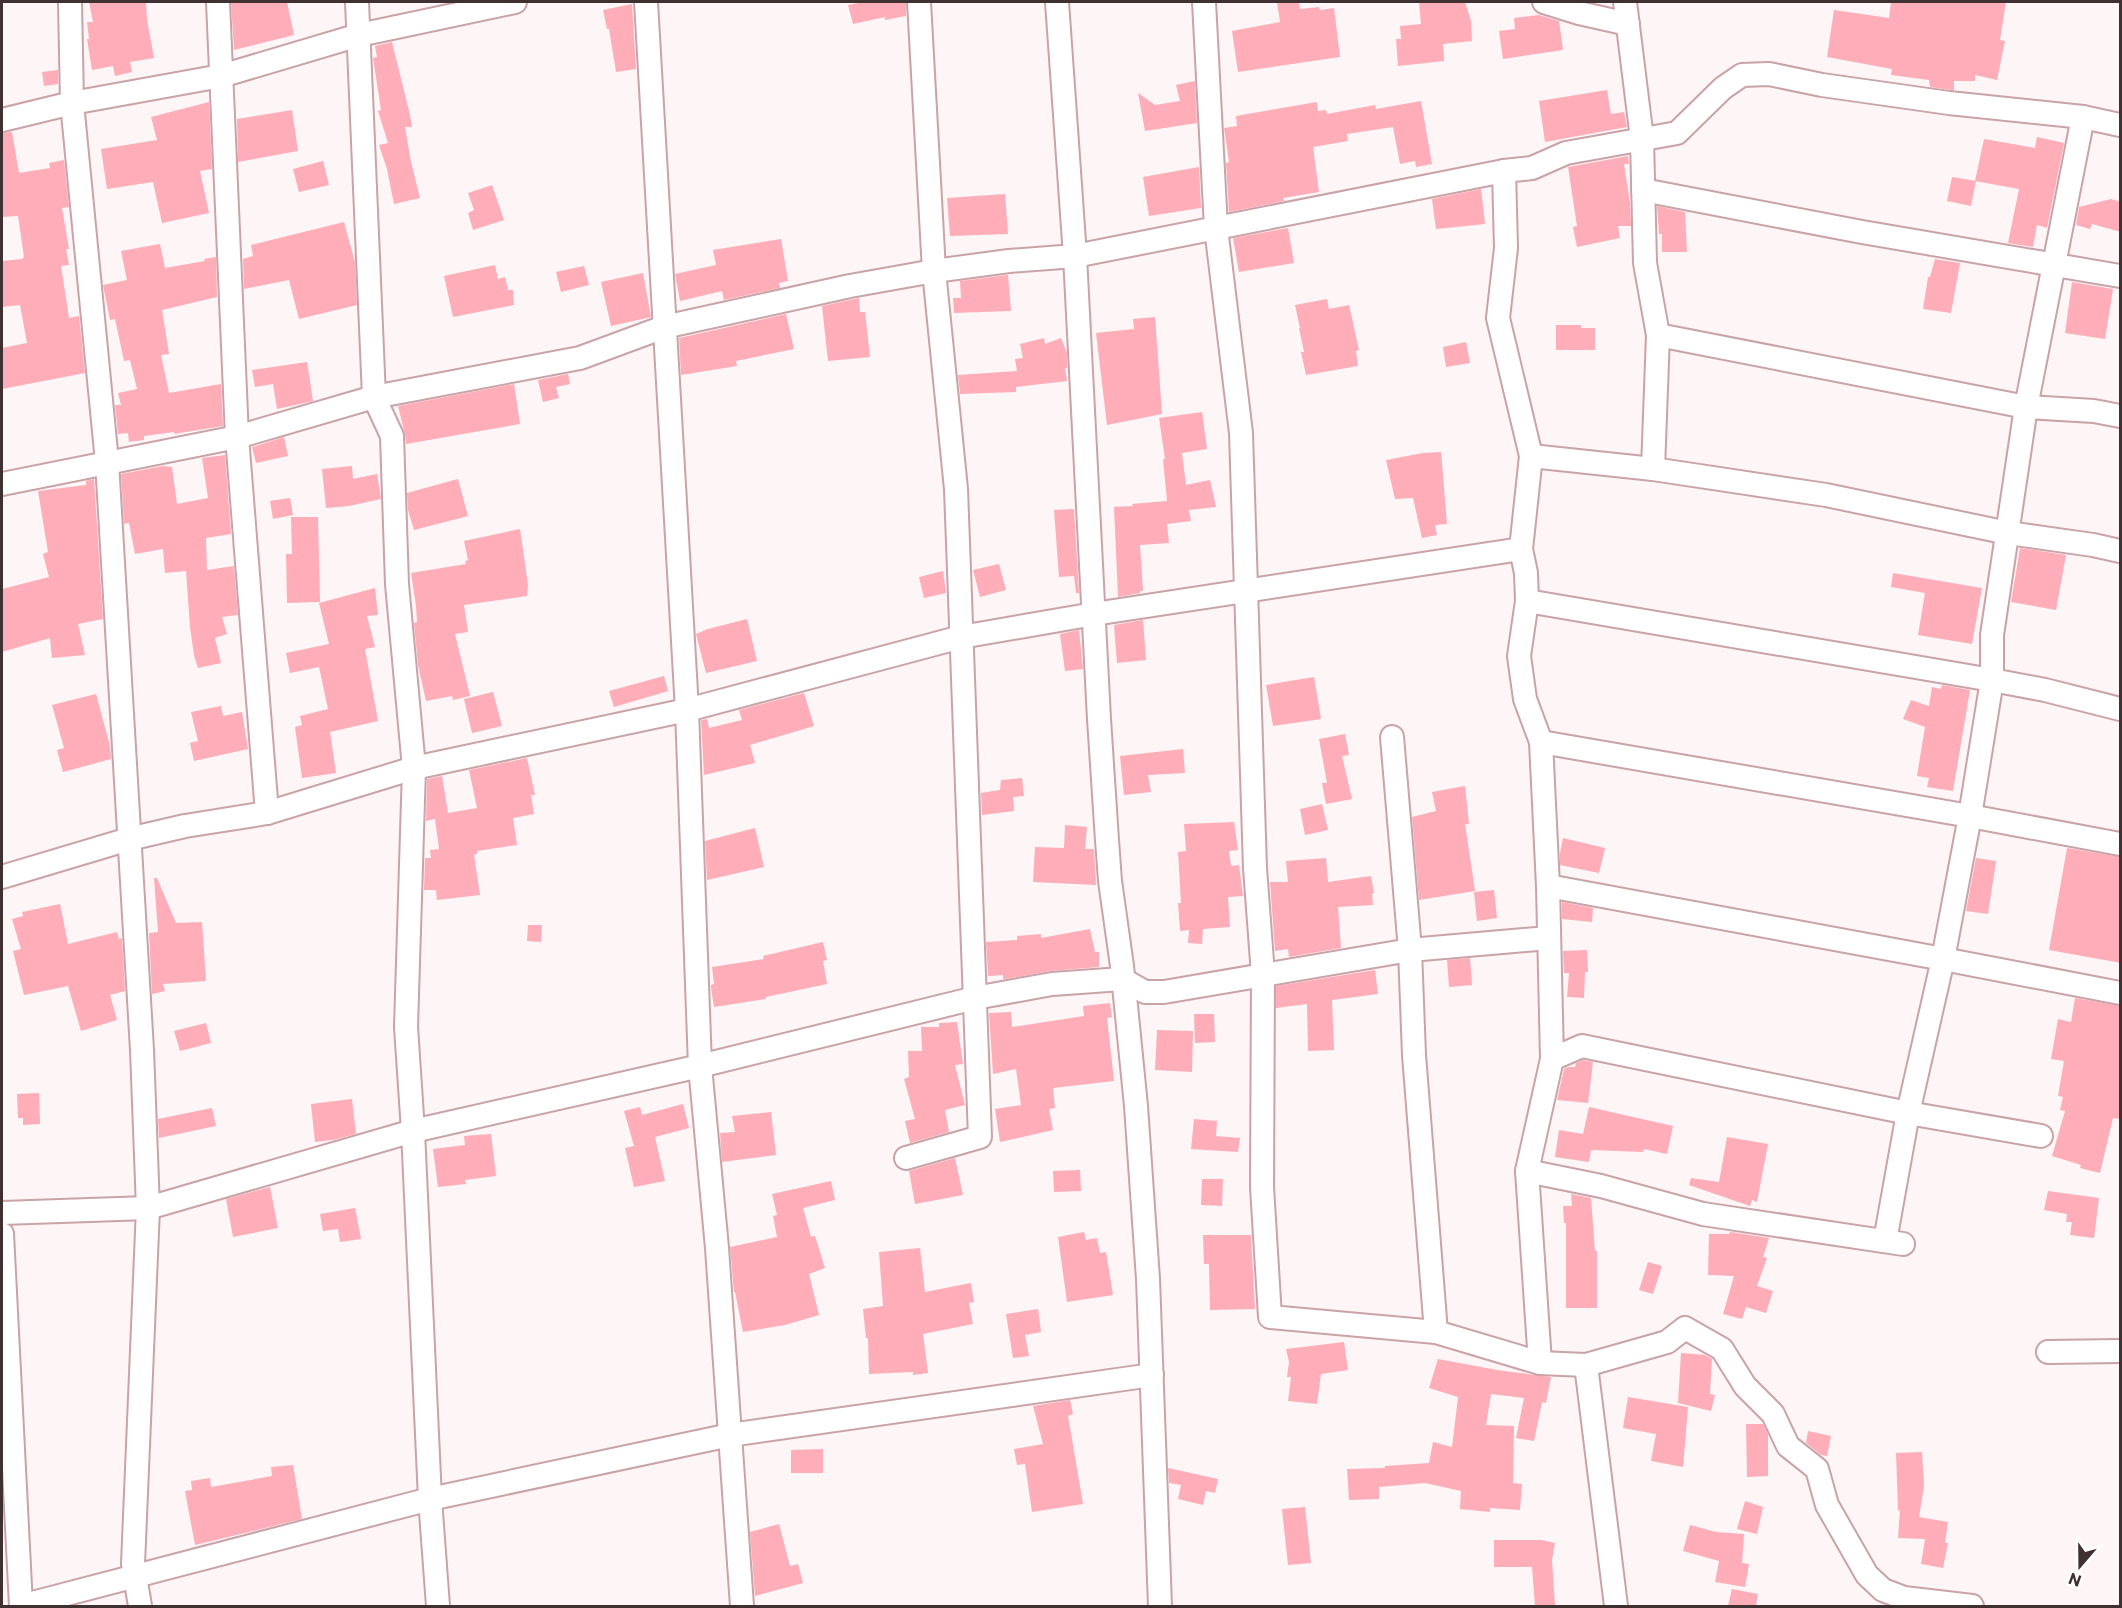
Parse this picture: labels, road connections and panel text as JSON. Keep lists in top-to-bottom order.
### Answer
{
  "north": "bottom"
}
